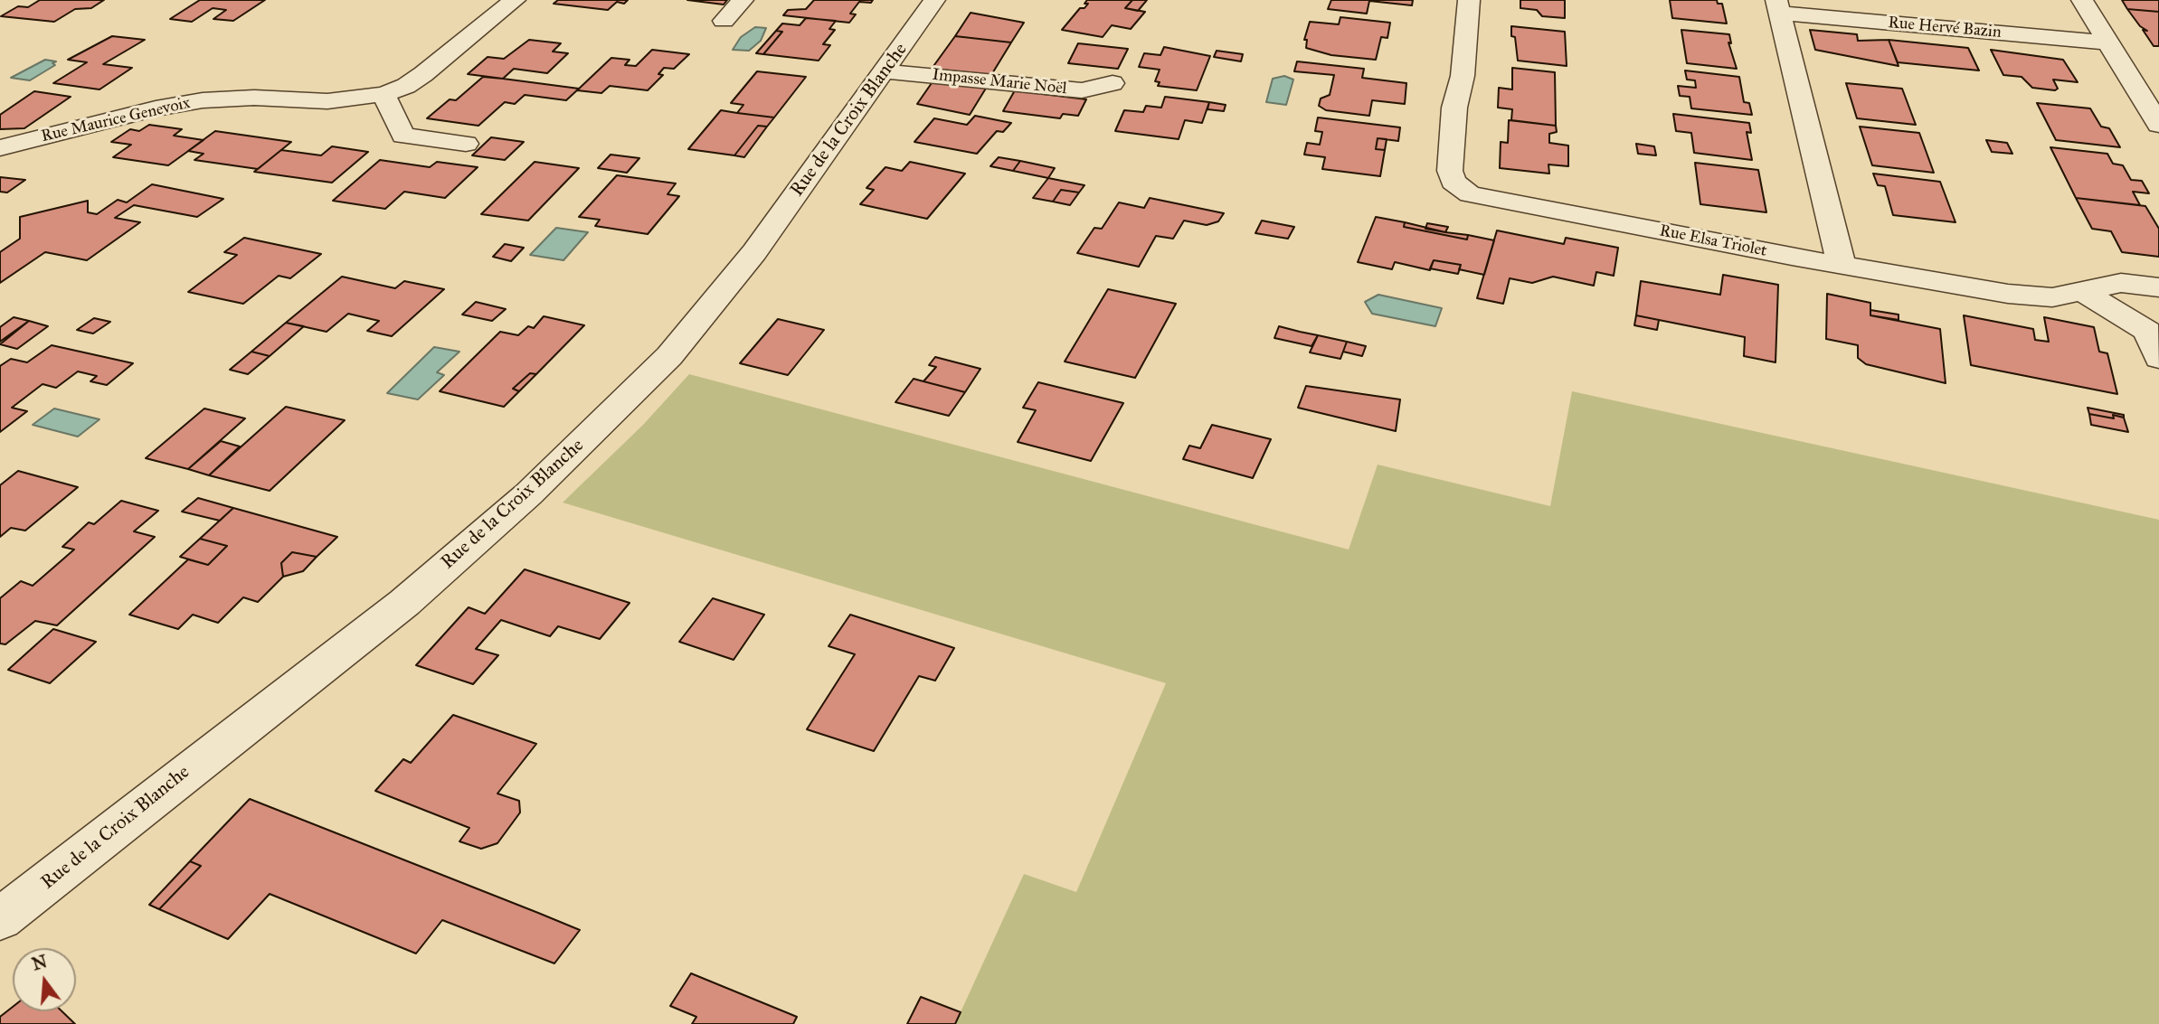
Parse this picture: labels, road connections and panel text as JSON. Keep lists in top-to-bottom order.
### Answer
{
  "streets": {
    "street": [
      "Rue Hervé Bazin",
      "Impasse Marie Noël",
      "Rue Maurice Genevoix",
      "Rue de la Croix Blanche",
      "Rue Elsa Triolet"
    ]
  },
  "crossings": [
    ["Rue Hervé Bazin", "Rue Elsa Triolet"],
    ["Impasse Marie Noël", "Rue de la Croix Blanche"]
  ],
  "north": "top"
}
